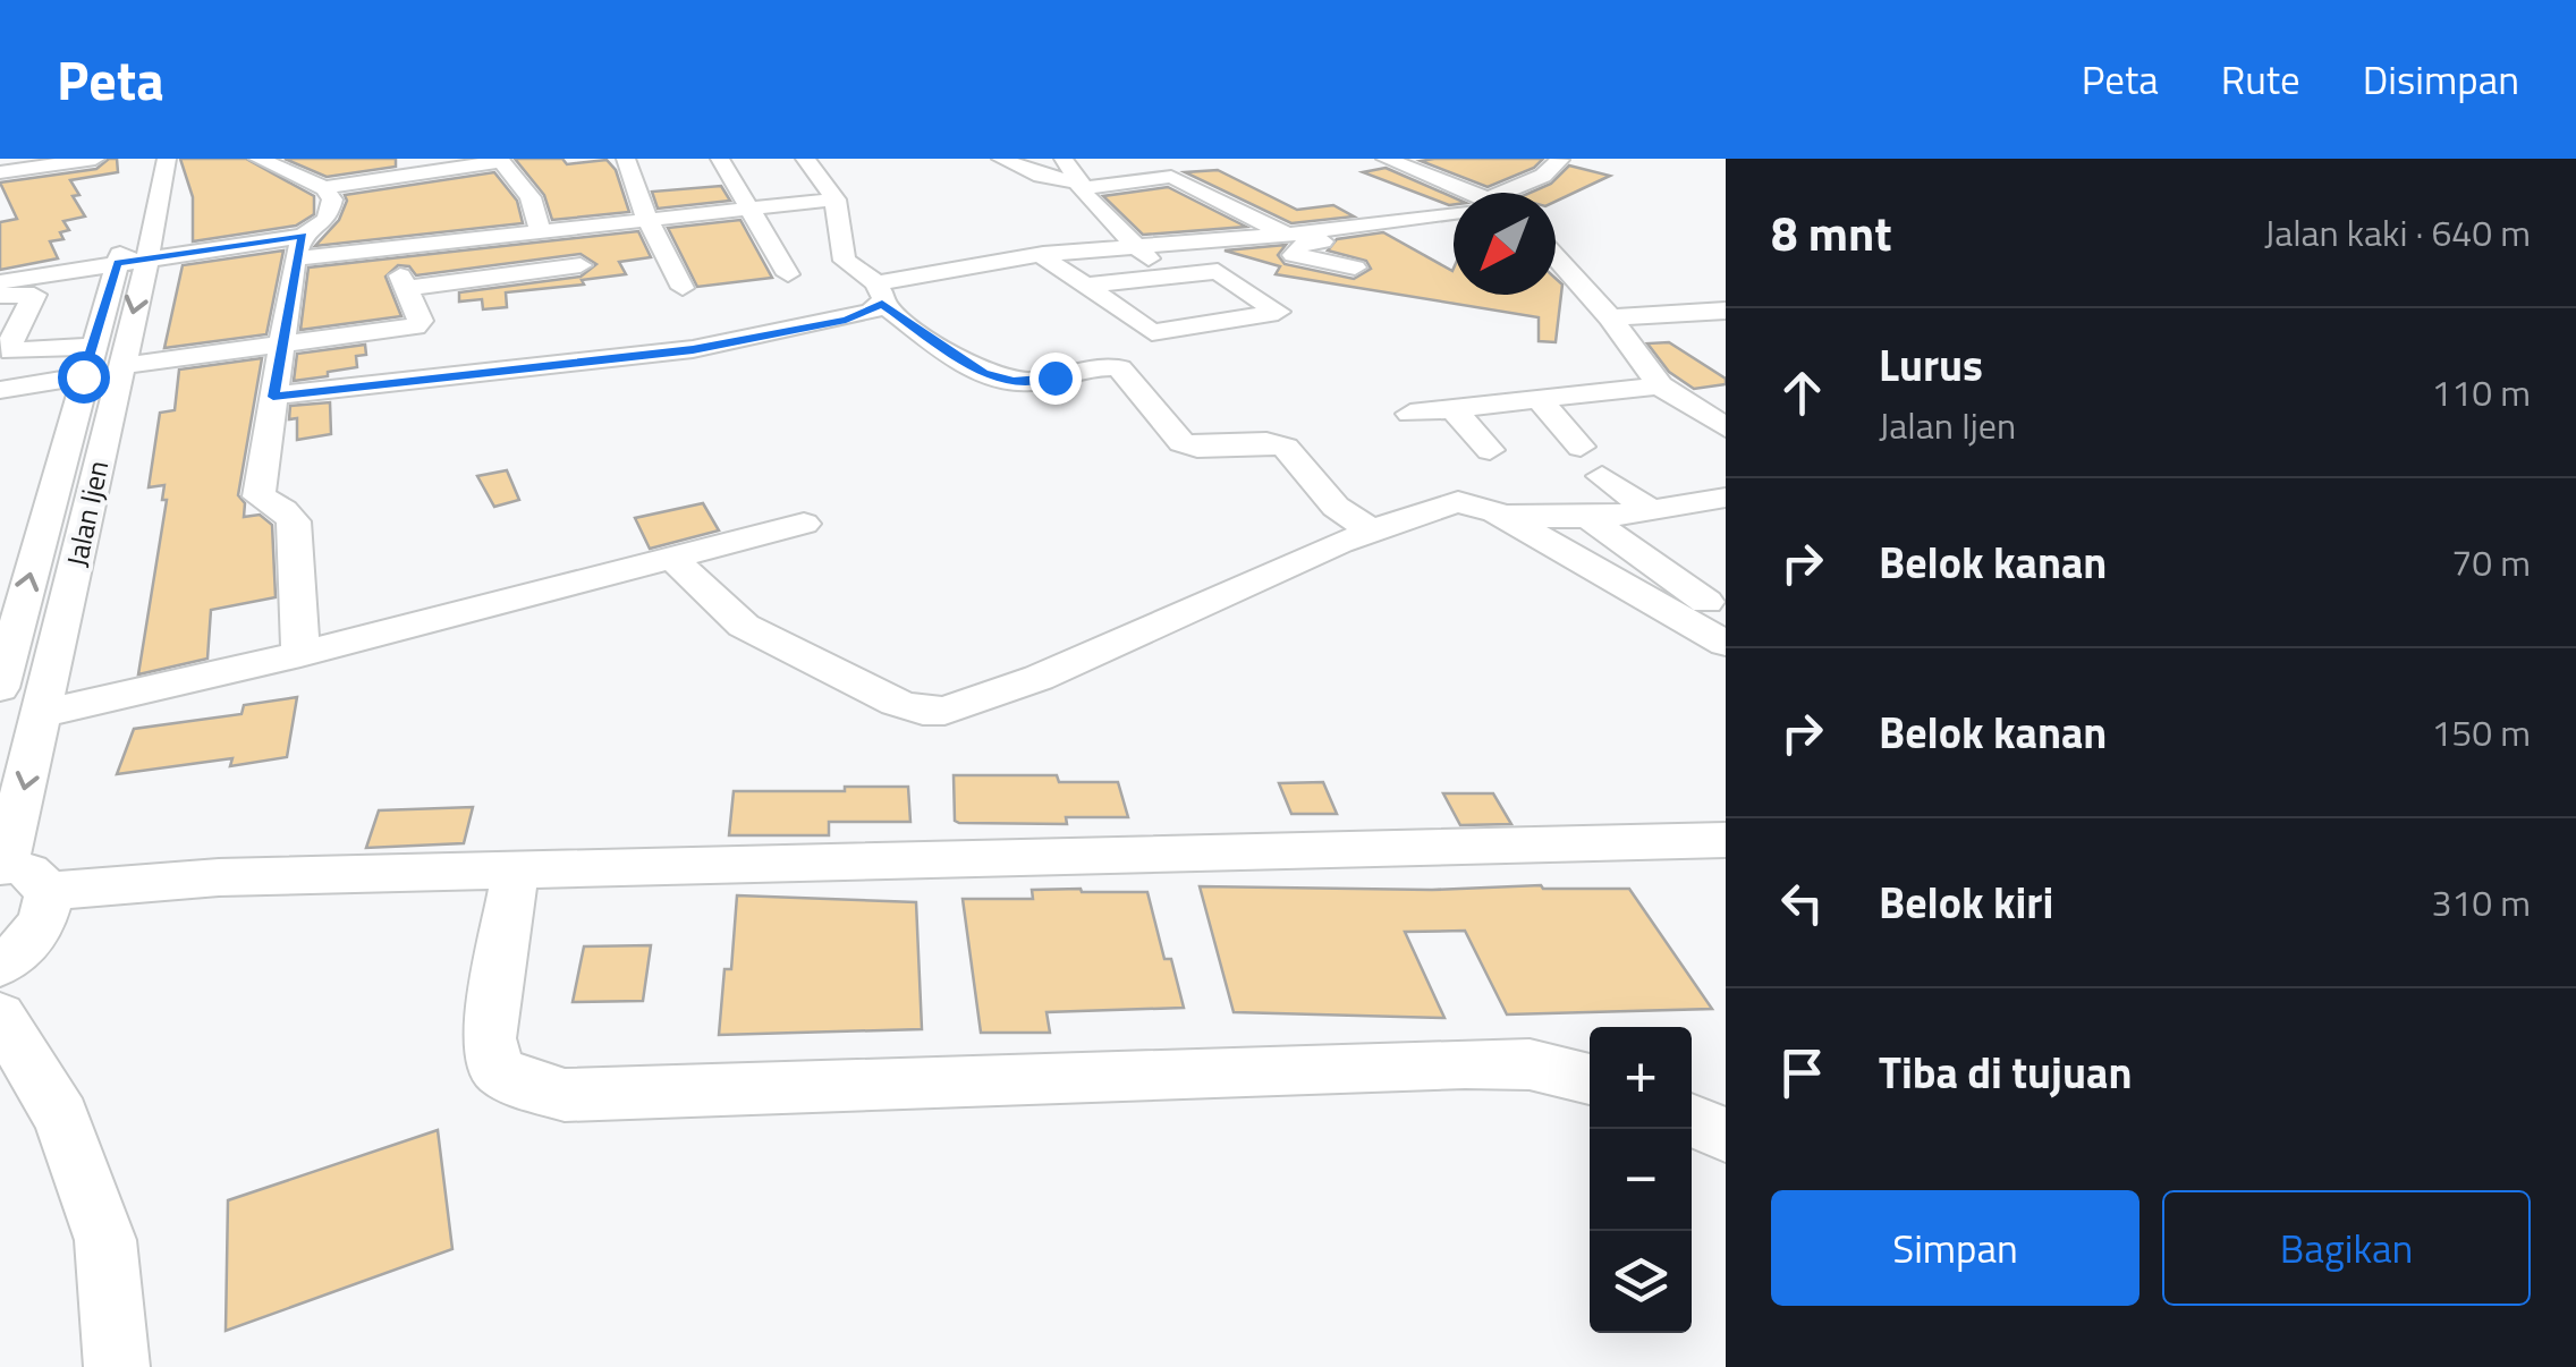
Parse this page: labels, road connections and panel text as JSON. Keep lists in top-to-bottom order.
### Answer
{
  "streets": {
    "street": ["Jalan Ijen"]
  },
  "north": "bottom left",
  "page": {
    "header": "Peta",
    "nav": ["Peta", "Rute", "Disimpan"],
    "heading": ["8 mnt", "Jalan kaki · 640 m"],
    "list": [
      ["Lurus", "Jalan Ijen", "110 m"],
      ["Belok kanan", "70 m"],
      ["Belok kanan", "150 m"],
      ["Belok kiri", "310 m"],
      "Tiba di tujuan"
    ],
    "map_buttons": ["+", "−"],
    "buttons": ["Simpan", "Bagikan"]
  }
}
